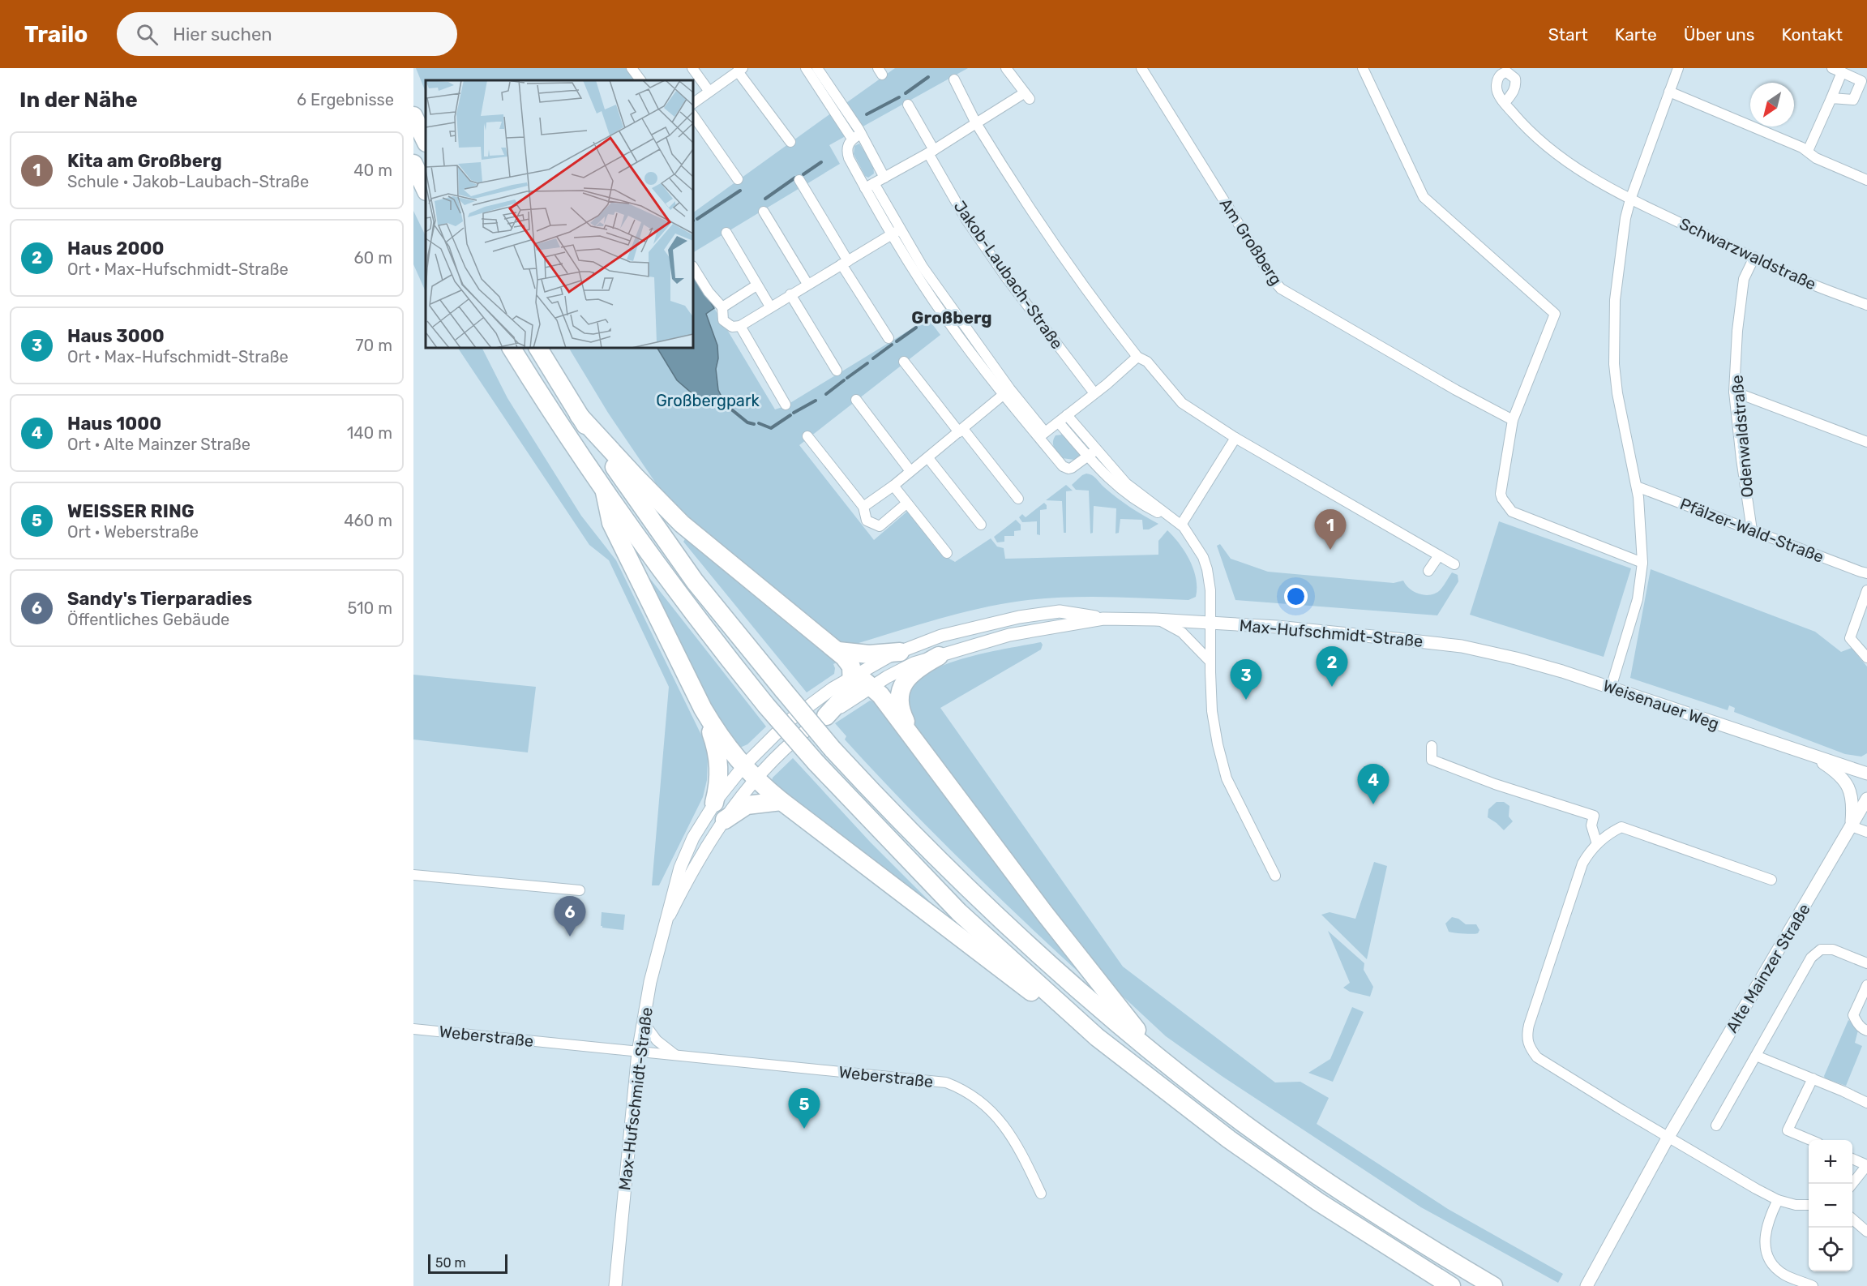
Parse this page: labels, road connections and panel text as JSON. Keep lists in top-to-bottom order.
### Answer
{
  "streets": {
    "street": [
      "Am Großberg",
      "Schwarzwaldstraße",
      "Jakob-Laubach-Straße",
      "Odenwaldstraße",
      "Pfälzer-Wald-Straße",
      "Max-Hufschmidt-Straße",
      "Weisenauer Weg",
      "Alte Mainzer Straße",
      "Weberstraße"
    ]
  },
  "crossings": [
    ["Schwarzwaldstraße", "Odenwaldstraße"],
    ["Odenwaldstraße", "Pfälzer-Wald-Straße"],
    ["Max-Hufschmidt-Straße", "Weisenauer Weg"],
    ["Max-Hufschmidt-Straße", "Weberstraße"]
  ],
  "districts": ["Großberg"],
  "parks": ["Großbergpark"],
  "scale_bar": "50 m",
  "north": "bottom left",
  "page": {
    "header": "Trailo",
    "search": "Hier suchen",
    "nav": [
      "Start",
      "Karte",
      "Über uns",
      "Kontakt"
    ],
    "heading": ["In der Nähe", "6 Ergebnisse"],
    "list": [
      {
        "mark": "1",
        "name": "Kita am Großberg",
        "note": "Schule · Jakob-Laubach-Straße",
        "value": "40 m"
      },
      {
        "mark": "2",
        "name": "Haus 2000",
        "note": "Ort · Max-Hufschmidt-Straße",
        "value": "60 m"
      },
      {
        "mark": "3",
        "name": "Haus 3000",
        "note": "Ort · Max-Hufschmidt-Straße",
        "value": "70 m"
      },
      {
        "mark": "4",
        "name": "Haus 1000",
        "note": "Ort · Alte Mainzer Straße",
        "value": "140 m"
      },
      {
        "mark": "5",
        "name": "WEISSER RING",
        "note": "Ort · Weberstraße",
        "value": "460 m"
      },
      {
        "mark": "6",
        "name": "Sandy's Tierparadies",
        "note": "Öffentliches Gebäude",
        "value": "510 m"
      }
    ],
    "pins": [
      "1",
      "2",
      "3",
      "4",
      "6",
      "5"
    ],
    "map_buttons": ["+", "−"],
    "scale": "50 m"
  }
}
